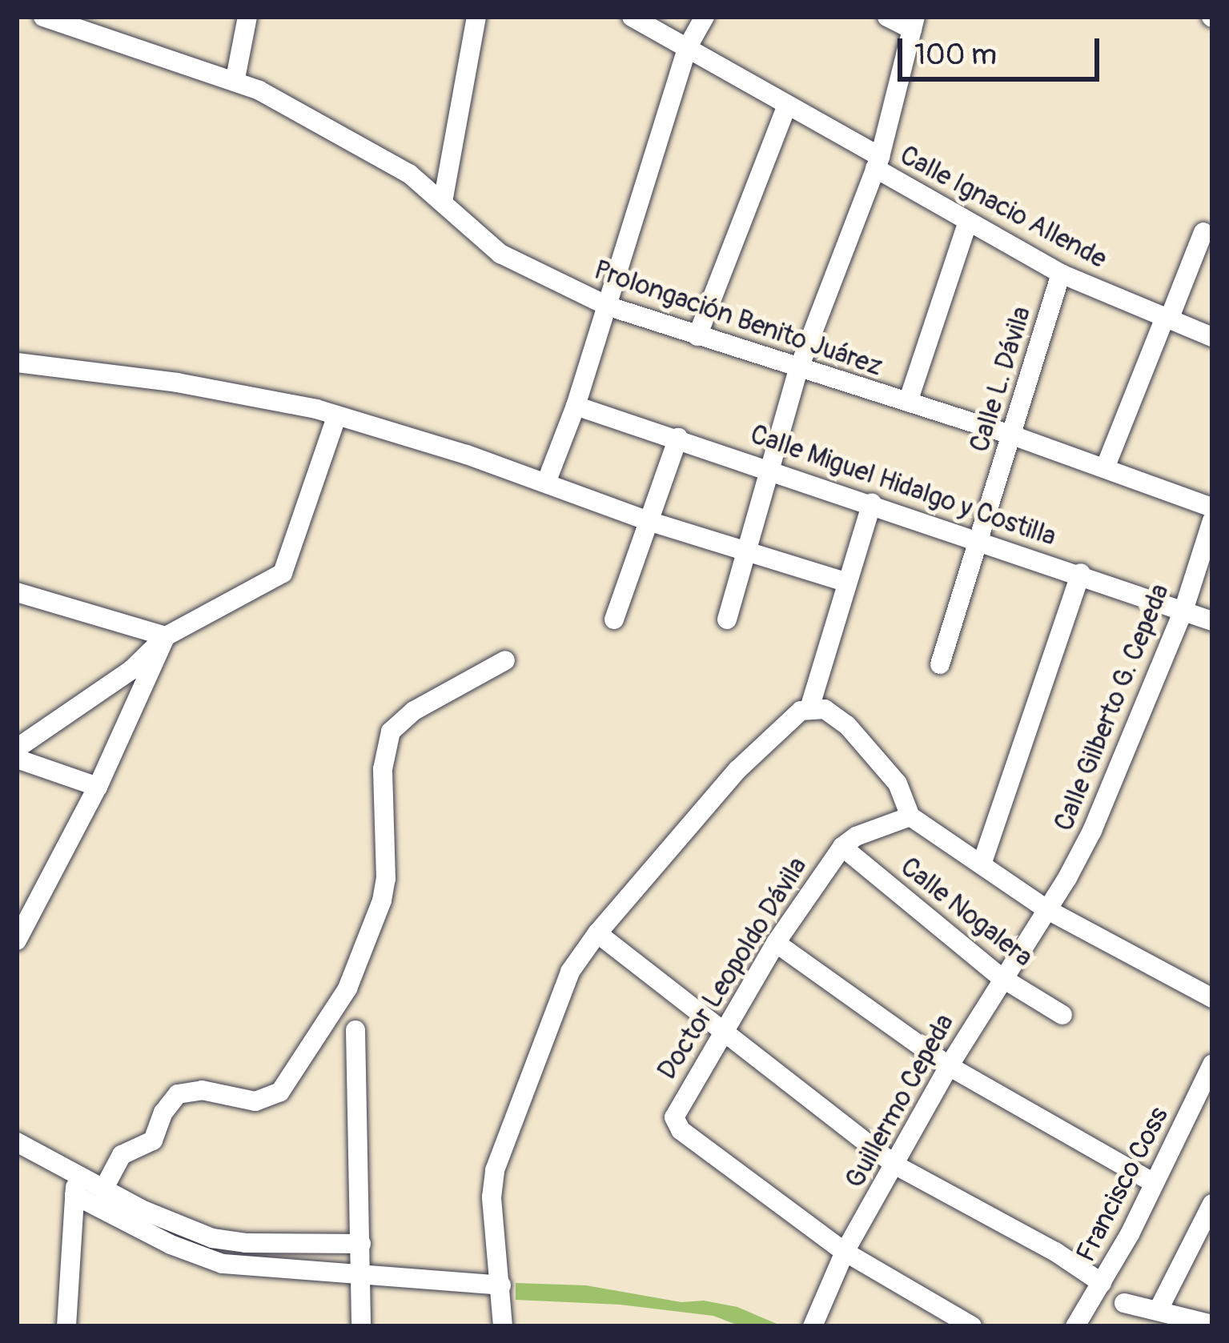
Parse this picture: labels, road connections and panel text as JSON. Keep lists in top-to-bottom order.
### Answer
{
  "streets": {
    "street": [
      "Calle Ignacio Allende",
      "Prolongación Benito Juárez",
      "Calle L. Dávila",
      "Calle Miguel Hidalgo y Costilla",
      "Calle Gilberto G. Cepeda",
      "Calle Nogalera",
      "Doctor Leopoldo Dávila",
      "Guillermo Cepeda",
      "Francisco Coss"
    ]
  },
  "crossings": [
    ["Calle Ignacio Allende", "Calle L. Dávila"],
    ["Prolongación Benito Juárez", "Calle L. Dávila"],
    ["Calle L. Dávila", "Calle Miguel Hidalgo y Costilla"],
    ["Calle Miguel Hidalgo y Costilla", "Calle Gilberto G. Cepeda"],
    ["Calle Gilberto G. Cepeda", "Guillermo Cepeda"],
    ["Calle Nogalera", "Doctor Leopoldo Dávila"],
    ["Calle Nogalera", "Guillermo Cepeda"],
    ["Doctor Leopoldo Dávila", "Guillermo Cepeda"]
  ],
  "scale_bar": "100 m"
}
